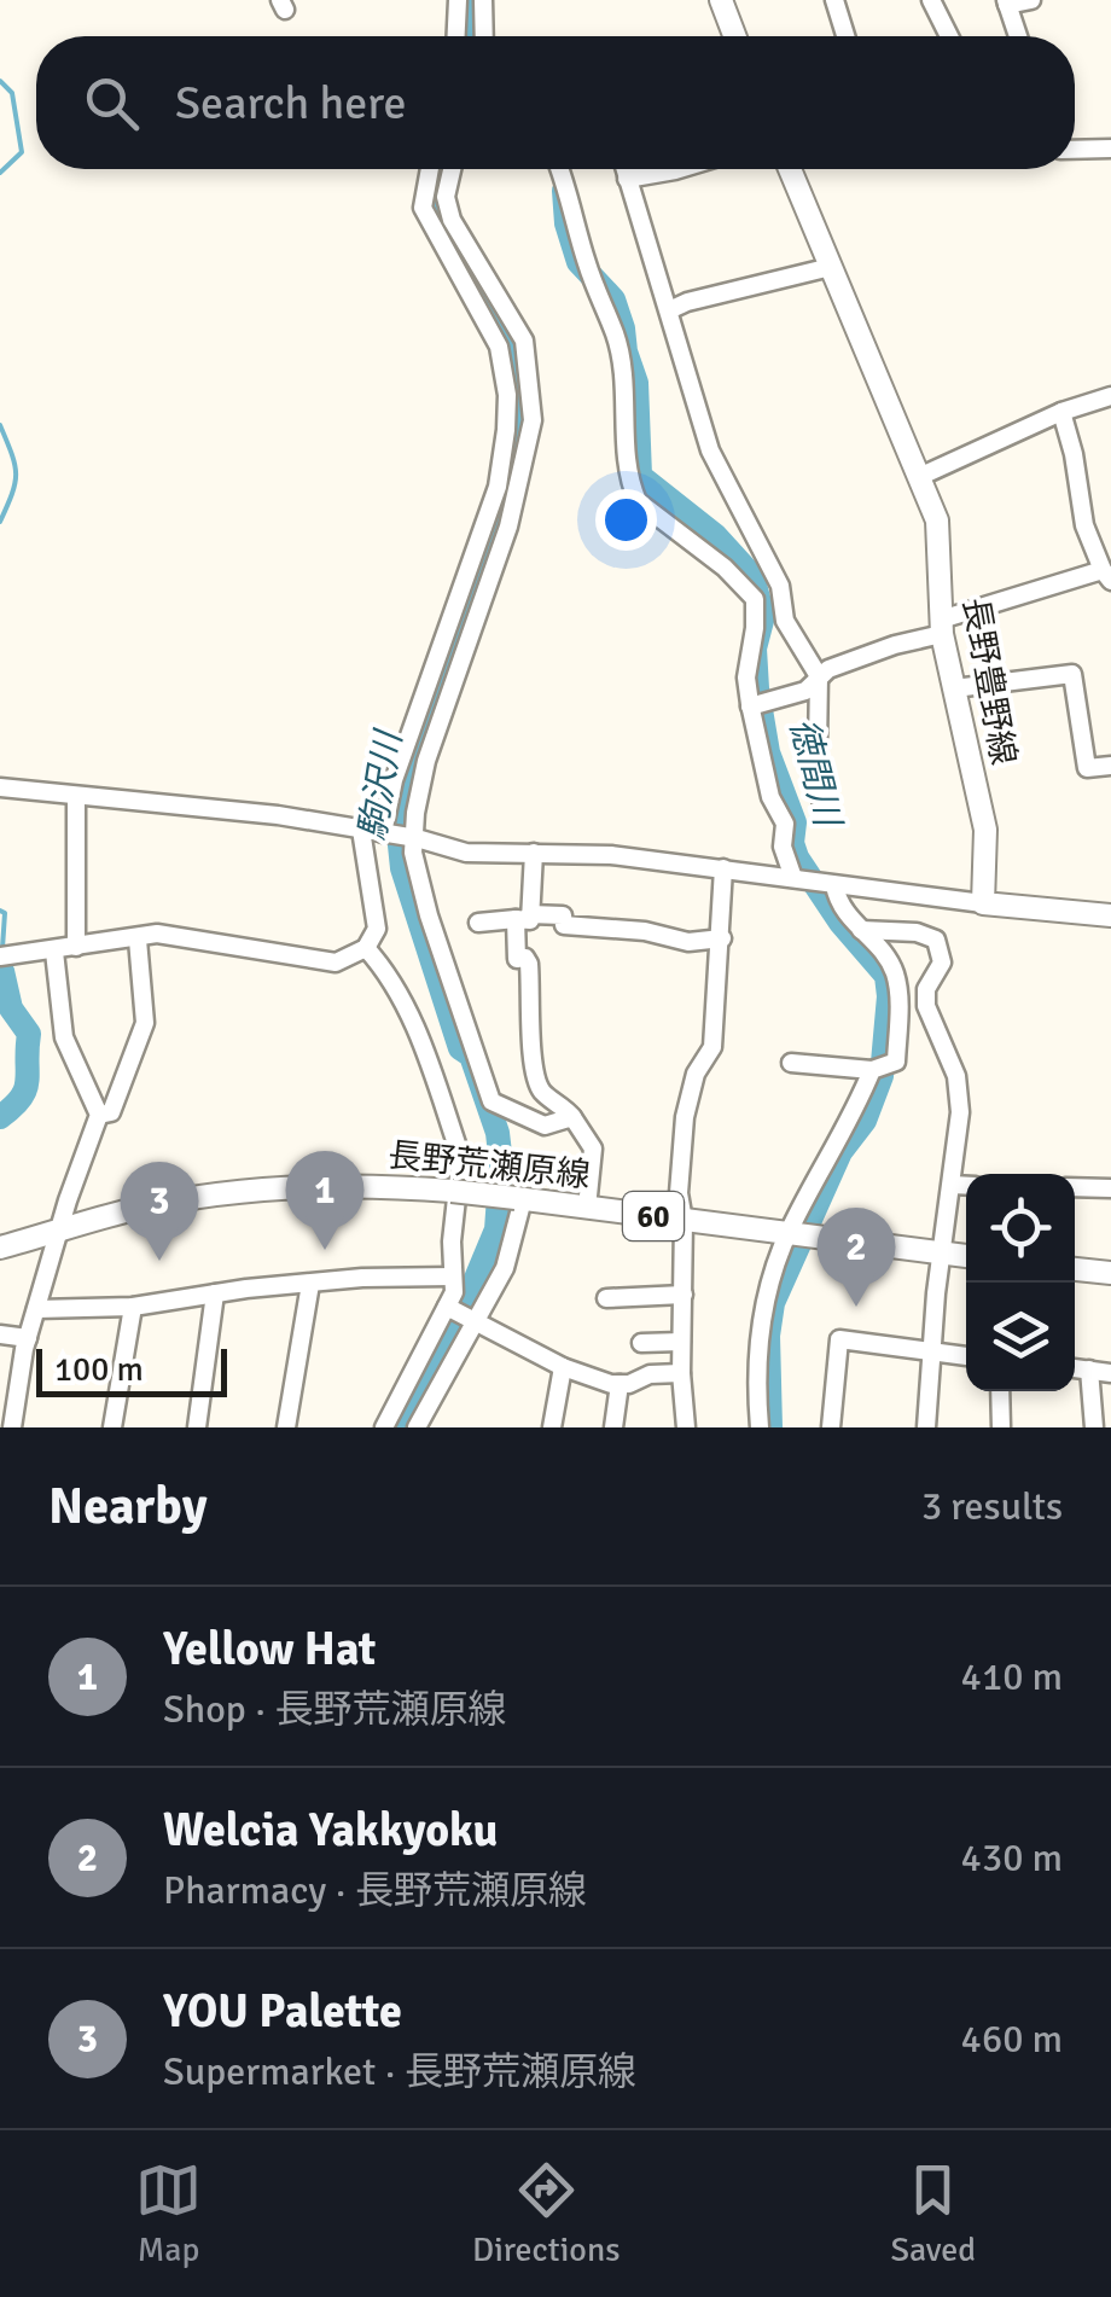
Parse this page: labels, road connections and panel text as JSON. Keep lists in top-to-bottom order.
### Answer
{
  "streets": {
    "main road": ["長野豊野線", "長野荒瀬原線", "60"]
  },
  "water": ["徳間川", "駒沢川"],
  "scale_bar": "100 m",
  "page": {
    "search": "Search here",
    "pins": ["1", "3", "2"],
    "scale": "100 m",
    "heading": ["Nearby", "3 results"],
    "list": [
      {
        "mark": "1",
        "name": "Yellow Hat",
        "note": "Shop · 長野荒瀬原線",
        "value": "410 m"
      },
      {
        "mark": "2",
        "name": "Welcia Yakkyoku",
        "note": "Pharmacy · 長野荒瀬原線",
        "value": "430 m"
      },
      {
        "mark": "3",
        "name": "YOU Palette",
        "note": "Supermarket · 長野荒瀬原線",
        "value": "460 m"
      }
    ],
    "nav": ["Map", "Directions", "Saved"]
  }
}
